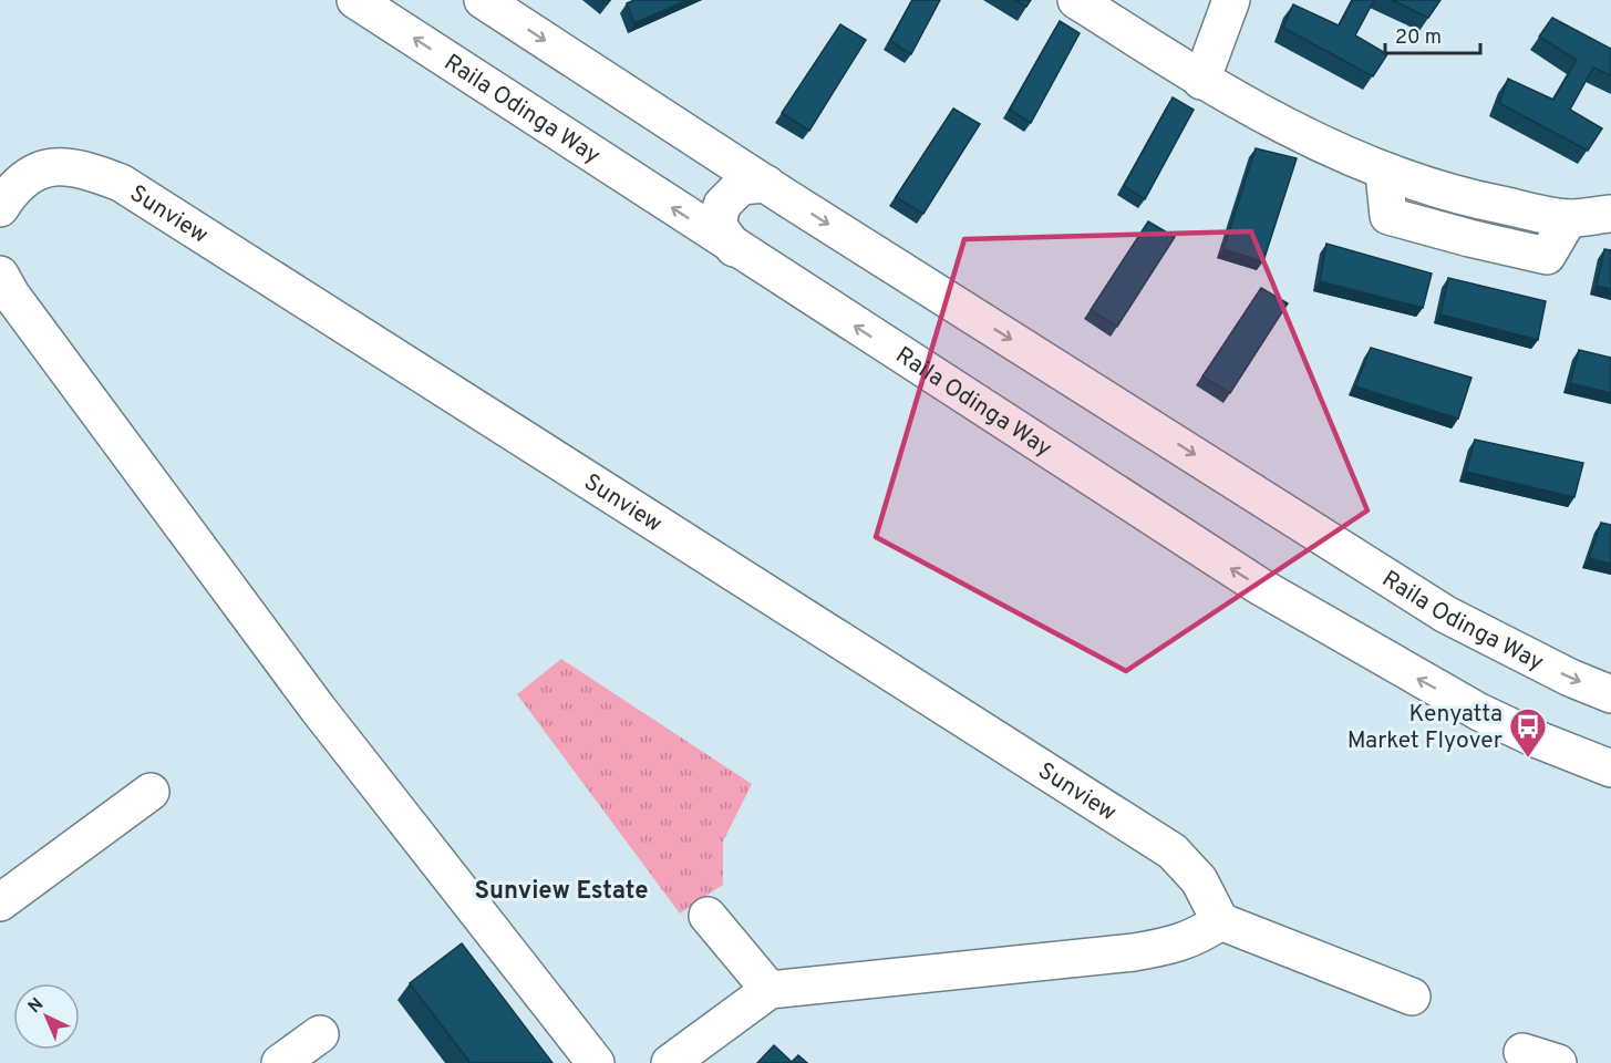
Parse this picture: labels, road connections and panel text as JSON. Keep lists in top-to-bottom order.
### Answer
{
  "streets": {
    "street": ["Raila Odinga Way", "Sunview"]
  },
  "districts": ["Sunview Estate"],
  "places": {
    "bus stop": ["Kenyatta Market Flyover"]
  },
  "scale_bar": "20 m",
  "north": "top left"
}
